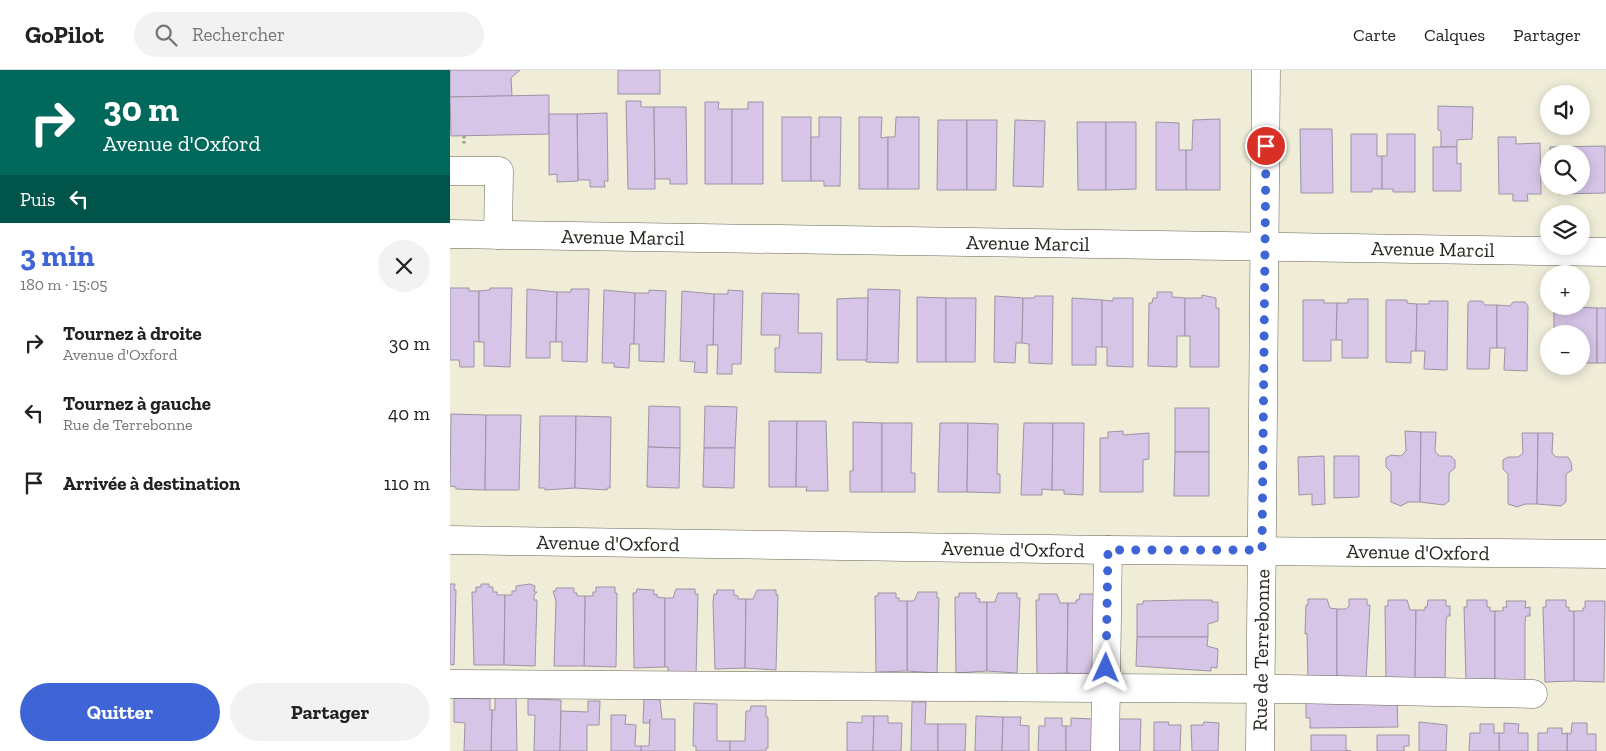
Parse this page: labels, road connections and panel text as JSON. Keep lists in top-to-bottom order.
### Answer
{
  "streets": {
    "street": ["Avenue Marcil", "Avenue d'Oxford", "Rue de Terrebonne"]
  },
  "crossings": [
    ["Avenue Marcil", "Rue de Terrebonne"],
    ["Avenue d'Oxford", "Rue de Terrebonne"]
  ],
  "page": {
    "header": "GoPilot",
    "search": "Rechercher",
    "nav": ["Carte", "Calques", "Partager"],
    "turn": ["30 m", "Avenue d'Oxford"],
    "map_buttons": ["+", "−"],
    "then": "Puis",
    "heading": ["3 min", "180 m · 15:05"],
    "list": [
      {
        "name": "Tournez à droite",
        "note": "Avenue d'Oxford",
        "value": "30 m"
      },
      {
        "name": "Tournez à gauche",
        "note": "Rue de Terrebonne",
        "value": "40 m"
      },
      {
        "name": "Arrivée à destination",
        "value": "110 m"
      }
    ],
    "buttons": ["Quitter", "Partager"]
  }
}
